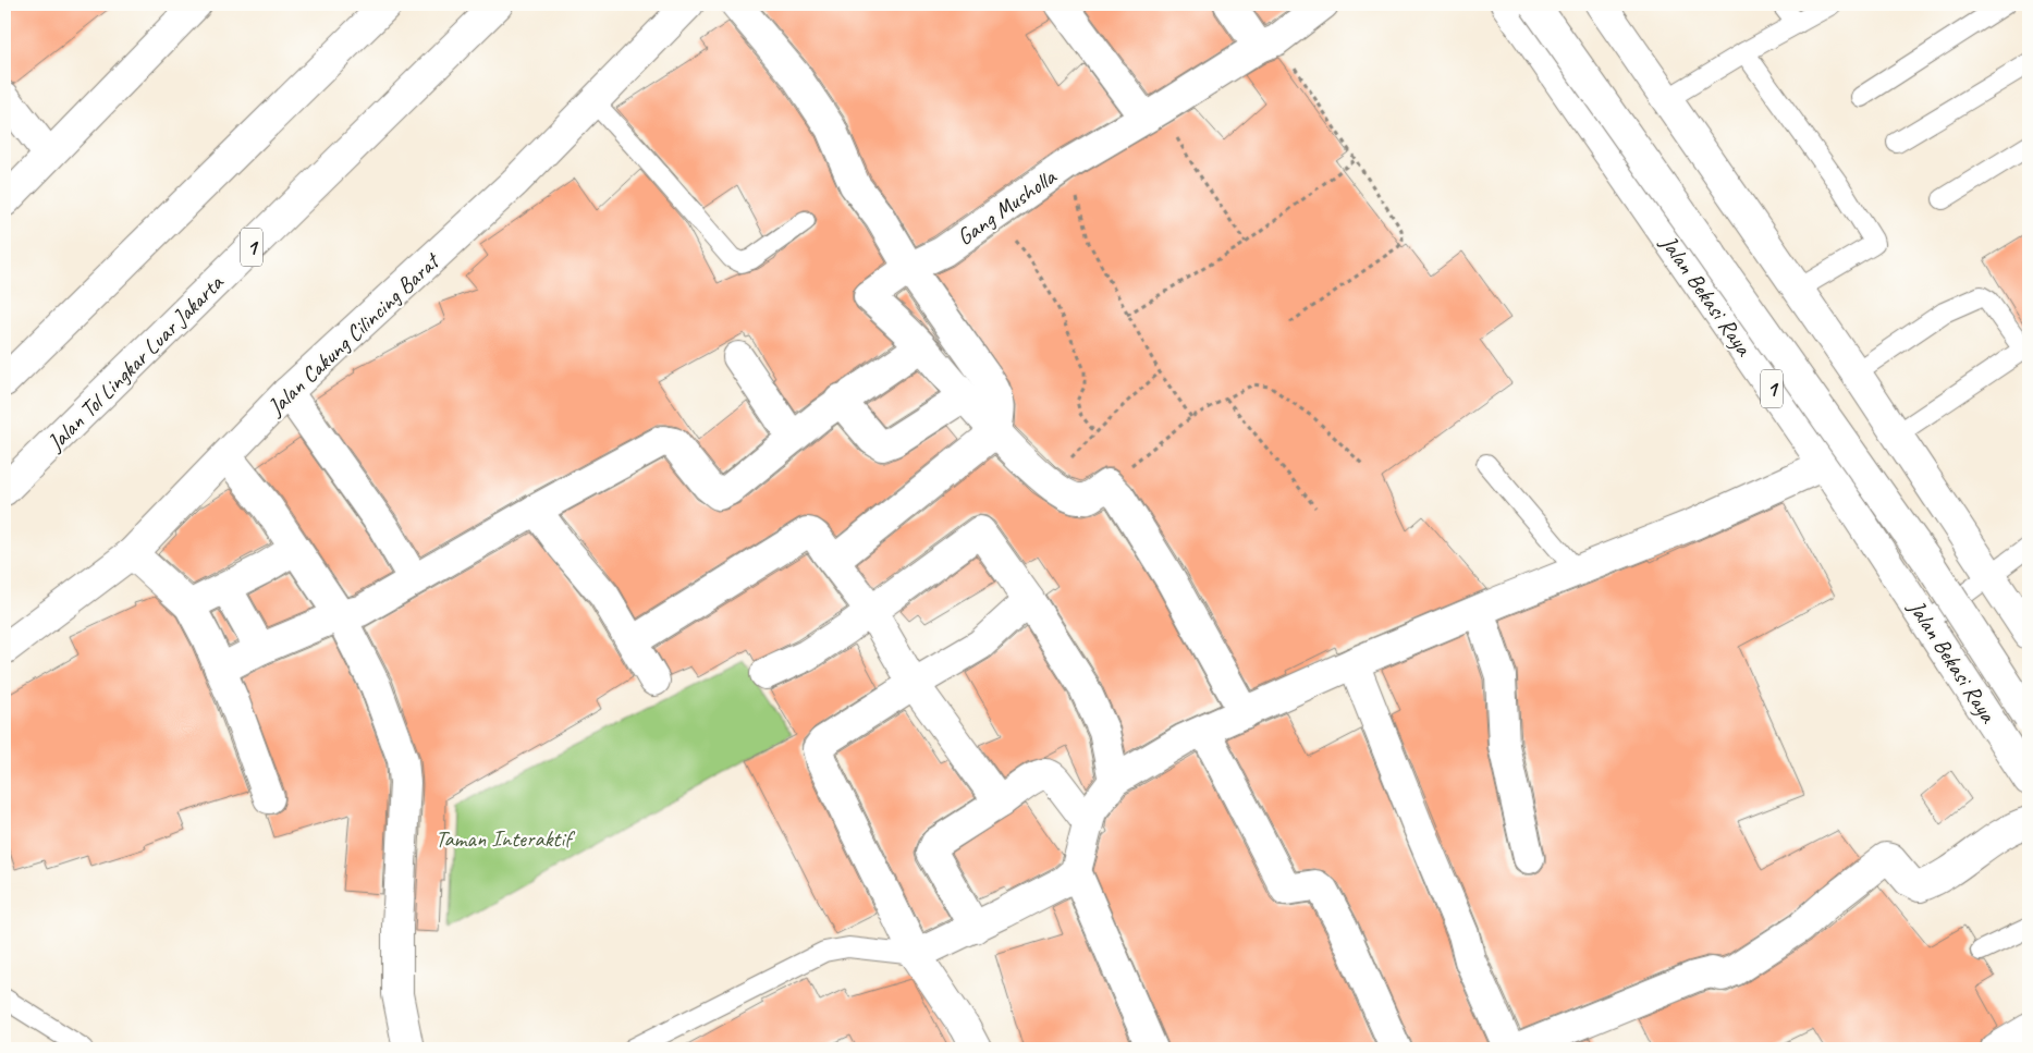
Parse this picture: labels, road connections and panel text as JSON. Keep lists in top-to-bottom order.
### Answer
{
  "streets": {
    "main road": [
      "Gang Musholla",
      "1",
      "Jalan Bekasi Raya",
      "Jalan Cakung Cilincing Barat",
      "Jalan Tol Lingkar Luar Jakarta"
    ]
  },
  "parks": ["Taman Interaktif"]
}
